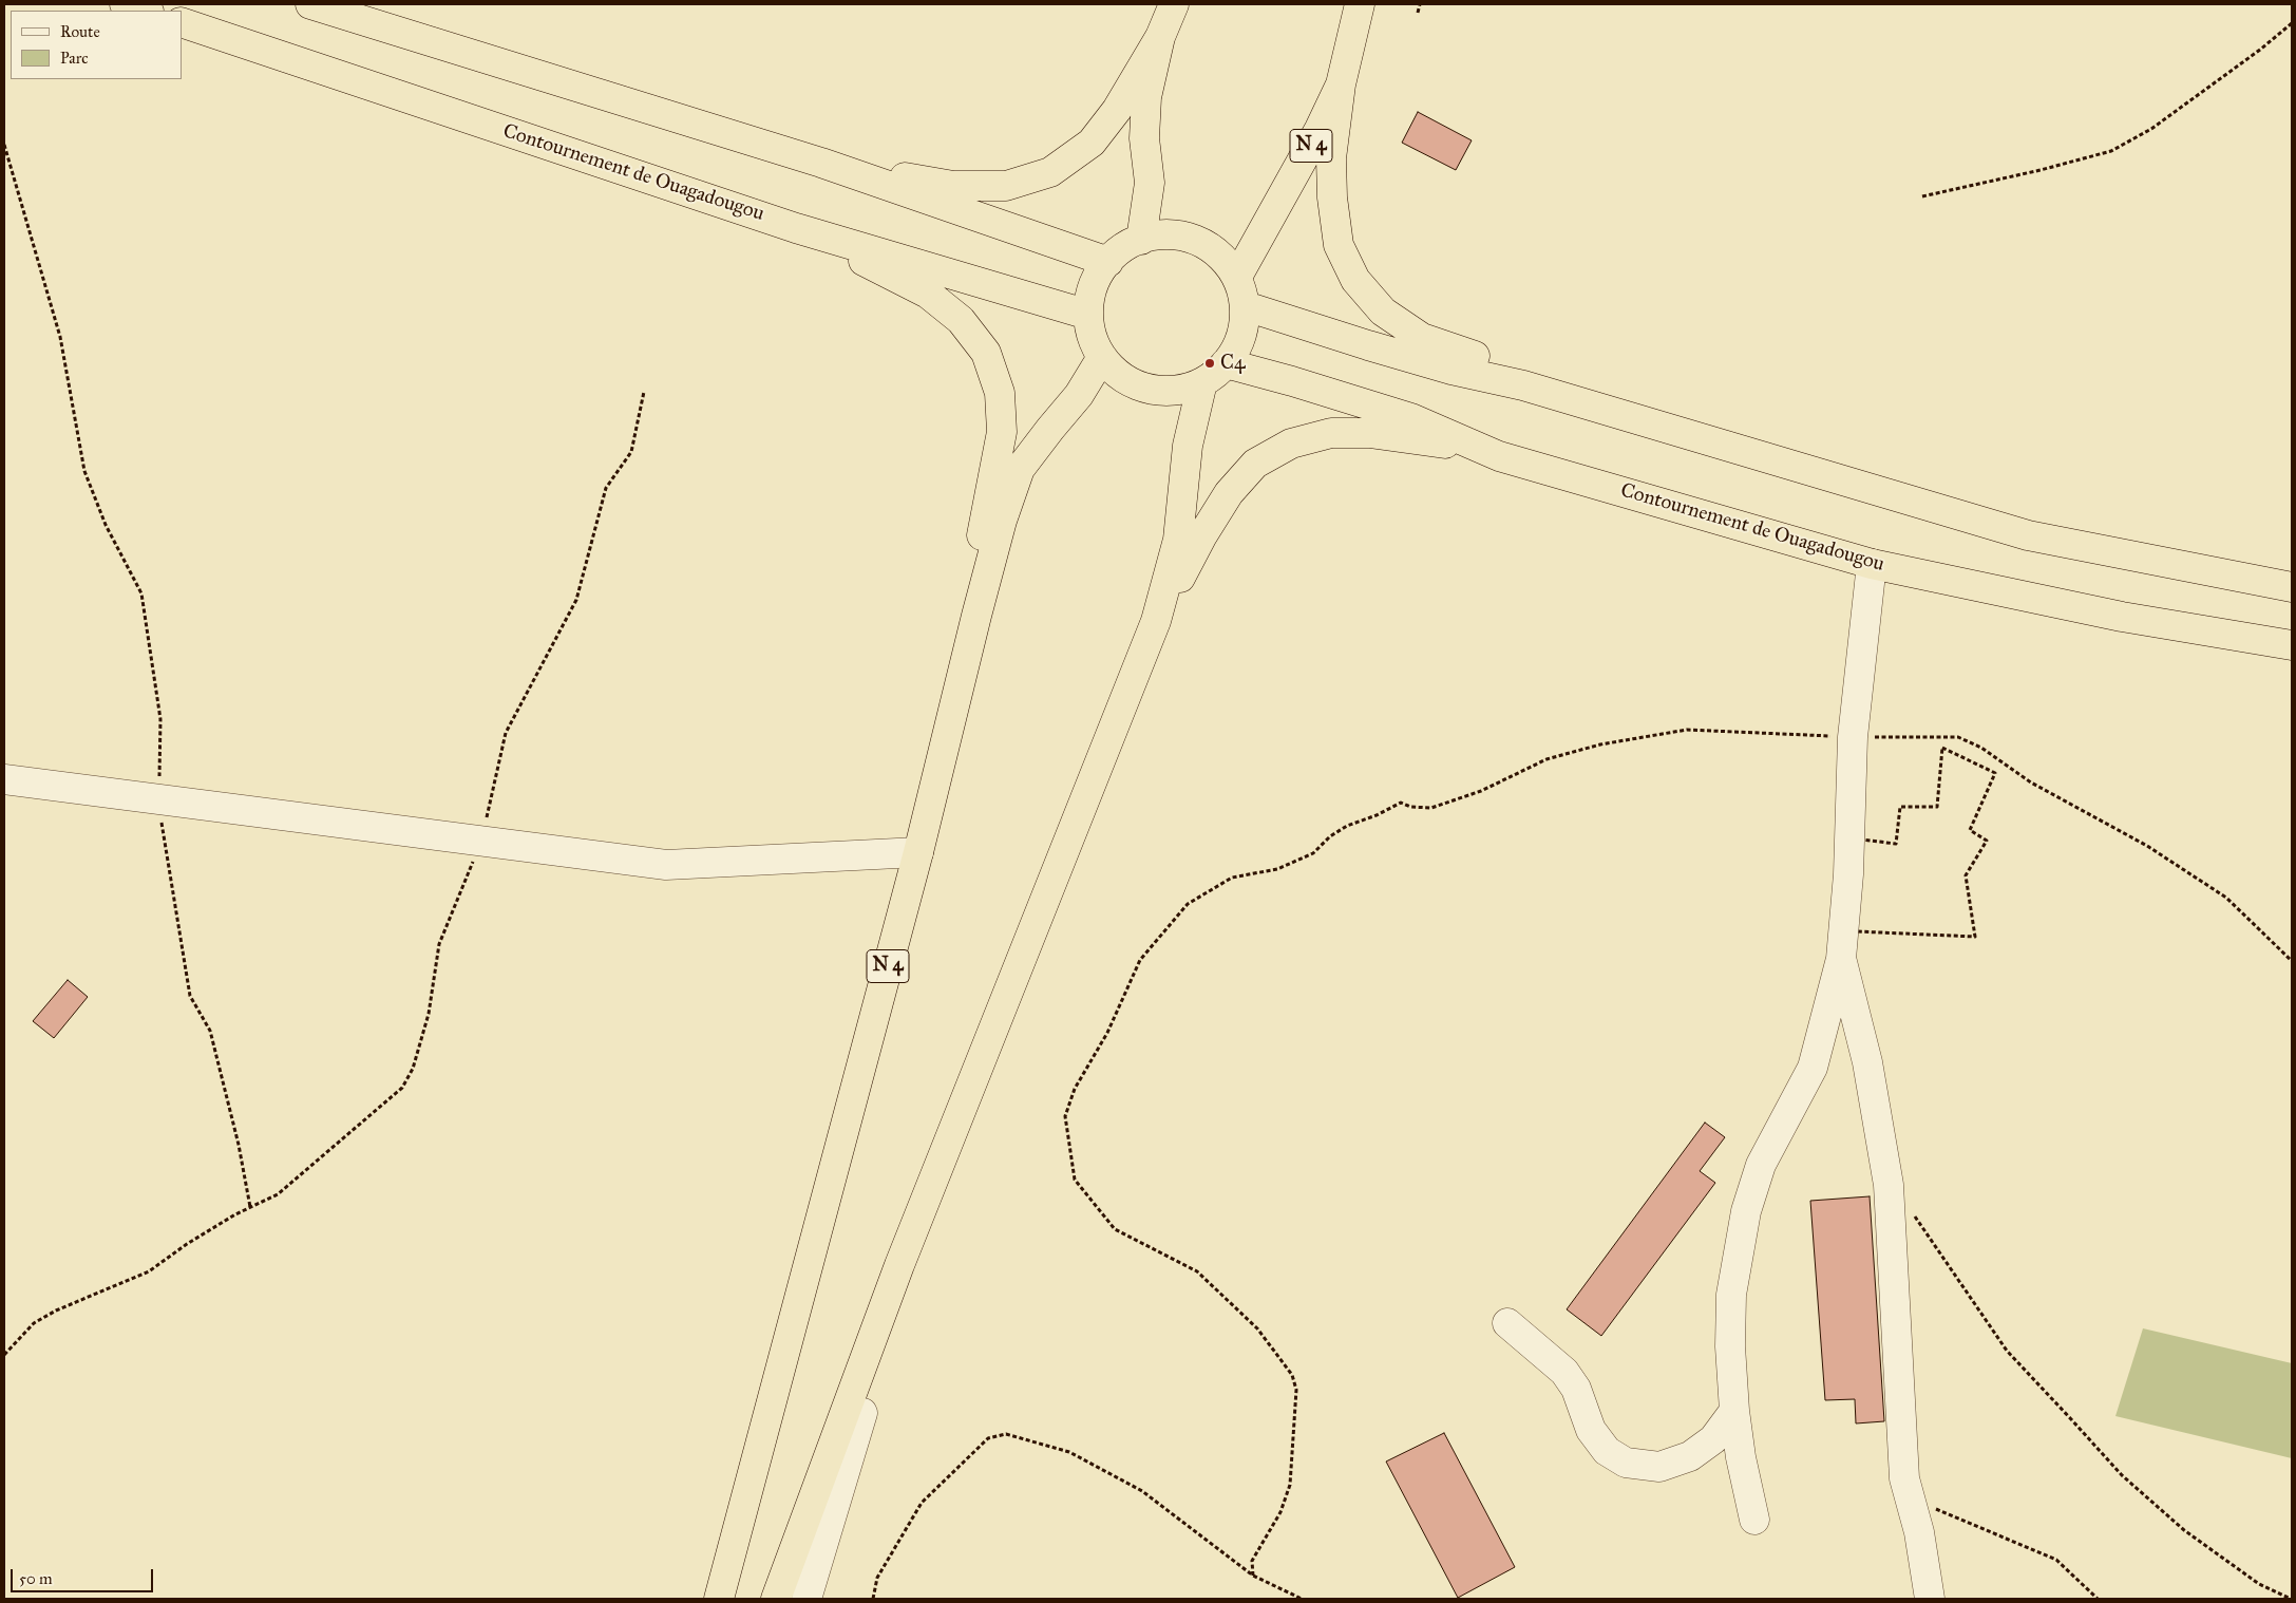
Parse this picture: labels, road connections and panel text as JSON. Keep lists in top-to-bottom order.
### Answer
{
  "streets": {
    "highway": ["N 4", "Contournement de Ouagadougou"]
  },
  "crossings": [
    ["N 4", "Contournement de Ouagadougou"]
  ],
  "places": ["C4"],
  "legend": ["Route", "Parc"],
  "scale_bar": "50 m"
}
